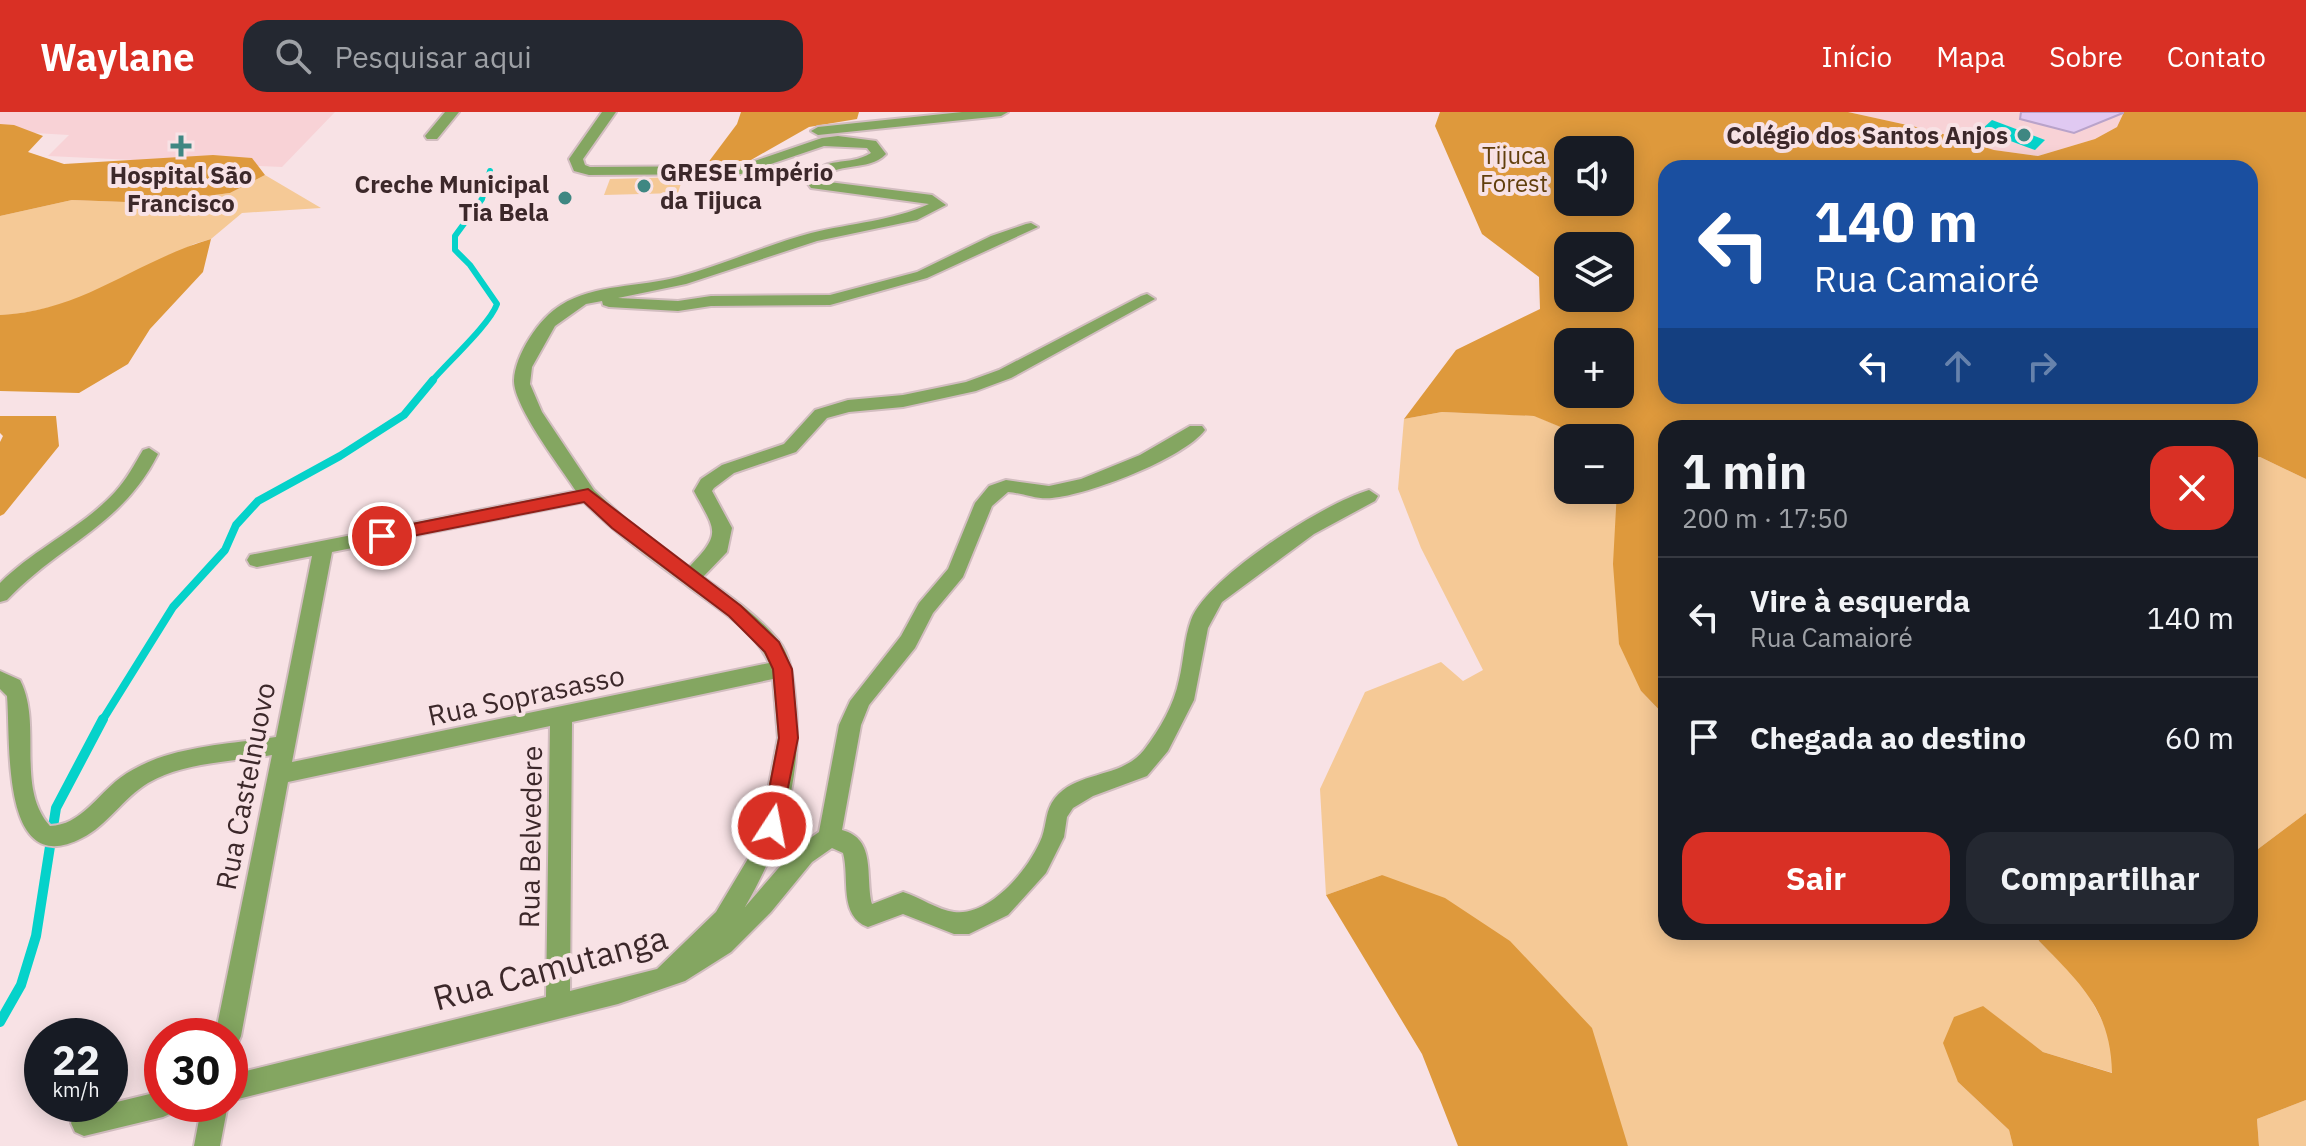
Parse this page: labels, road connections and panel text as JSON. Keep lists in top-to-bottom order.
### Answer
{
  "streets": {
    "street": [
      "Rua Soprasasso",
      "Rua Castelnuovo",
      "Rua Belvedere",
      "Rua Camutanga"
    ]
  },
  "crossings": [
    ["Rua Soprasasso", "Rua Castelnuovo"],
    ["Rua Soprasasso", "Rua Belvedere"],
    ["Rua Belvedere", "Rua Camutanga"]
  ],
  "parks": ["Tijuca Forest"],
  "places": {
    "other": ["Colégio dos Santos Anjos", "GRESE Império da Tijuca", "Creche Municipal Tia Bela"],
    "health": ["Hospital São Francisco"]
  },
  "page": {
    "header": "Waylane",
    "search": "Pesquisar aqui",
    "nav": [
      "Início",
      "Mapa",
      "Sobre",
      "Contato"
    ],
    "map_buttons": ["+", "−"],
    "turn": ["140 m", "Rua Camaioré"],
    "heading": ["1 min", "200 m · 17:50"],
    "list": [
      {
        "name": "Vire à esquerda",
        "note": "Rua Camaioré",
        "value": "140 m"
      },
      {
        "name": "Chegada ao destino",
        "value": "60 m"
      }
    ],
    "buttons": ["Sair", "Compartilhar"],
    "speed": "22 km/h",
    "limit": "30"
  }
}
